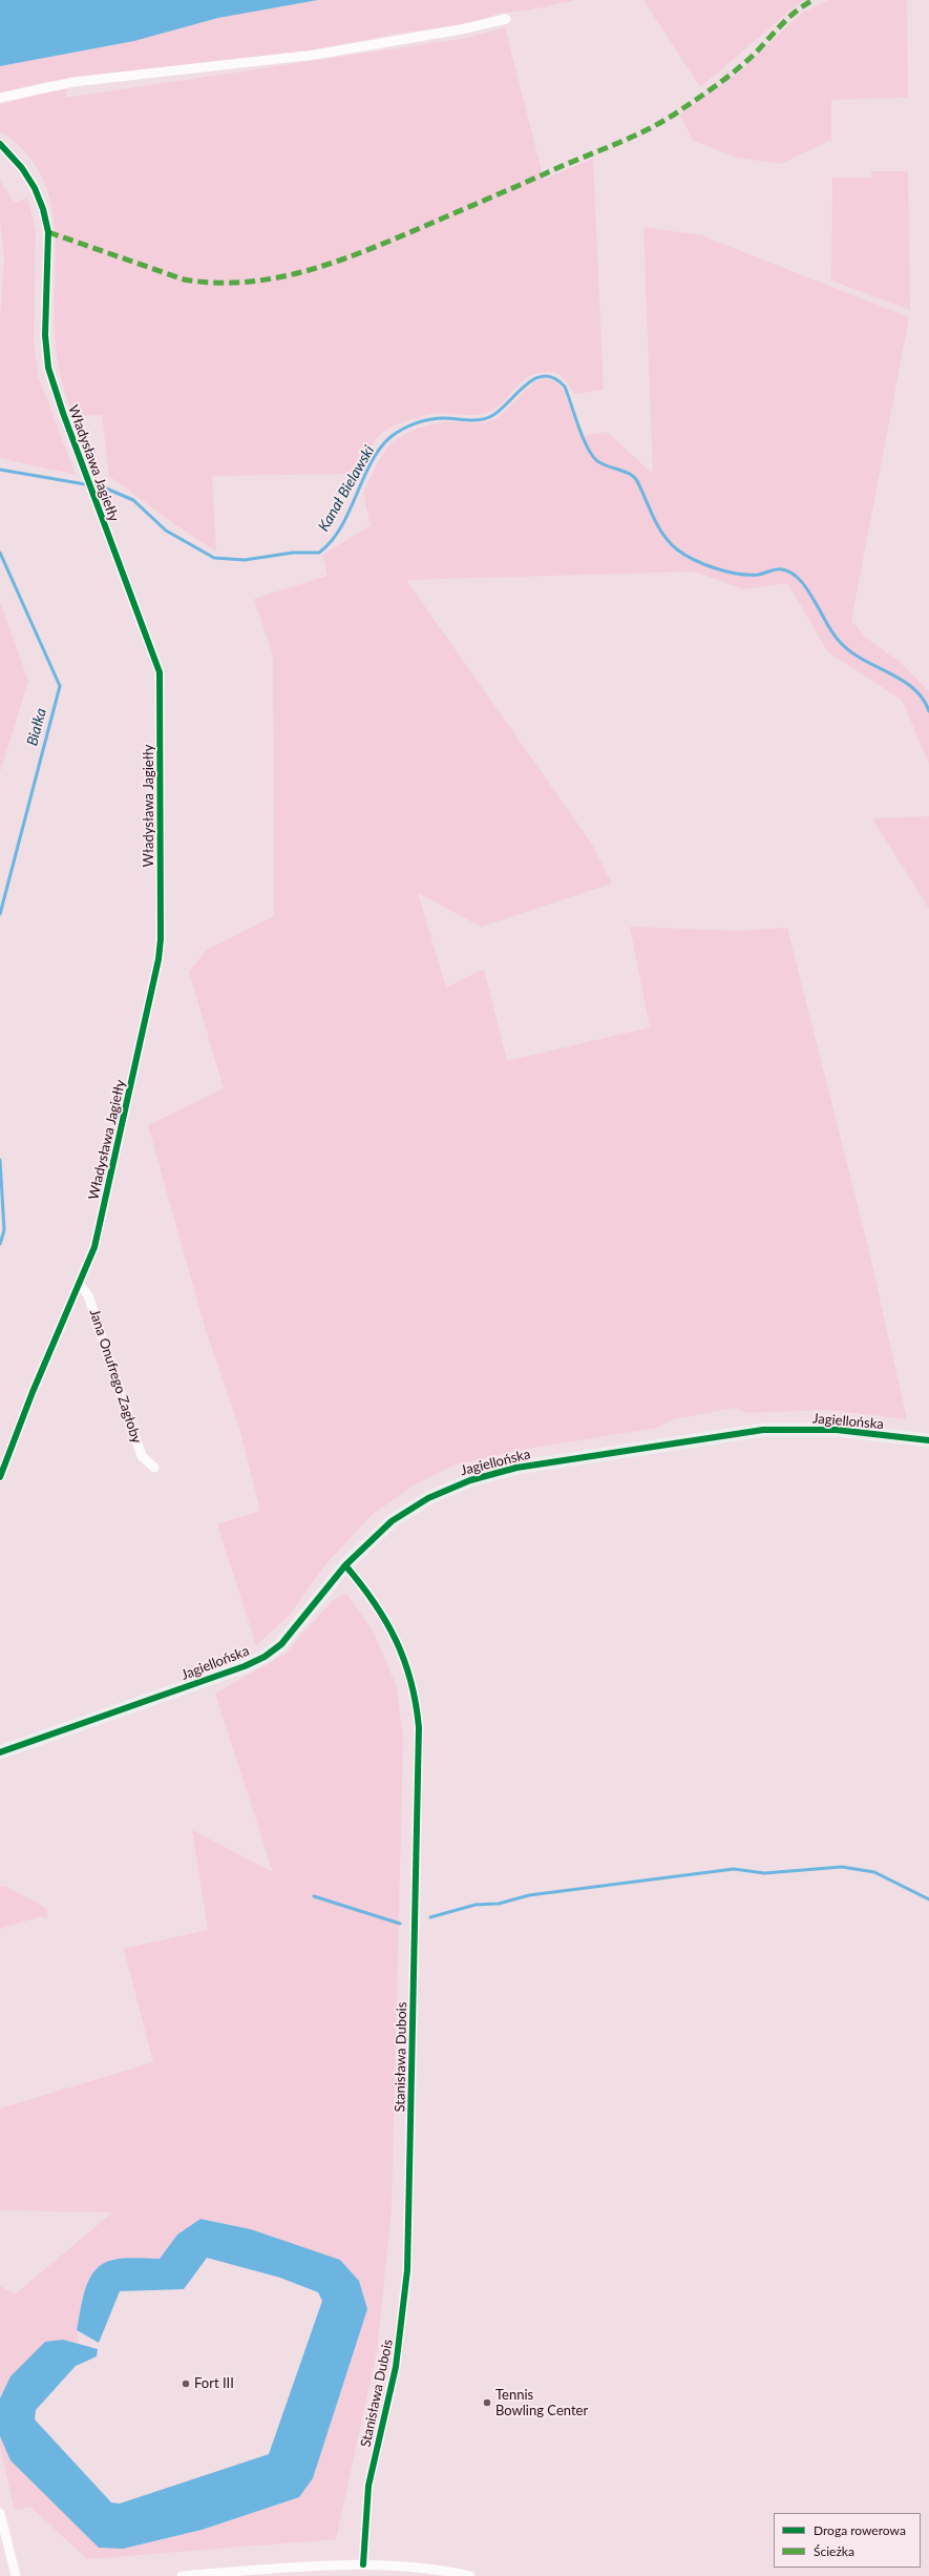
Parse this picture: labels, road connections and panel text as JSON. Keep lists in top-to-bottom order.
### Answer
{
  "streets": {
    "street": [
      "Władysława Jagiełły",
      "Jana Onufrego Zagłoby",
      "Jagiellońska",
      "Stanisława Dubois"
    ]
  },
  "crossings": [
    ["Władysława Jagiełły", "Jana Onufrego Zagłoby"],
    ["Jagiellońska", "Stanisława Dubois"]
  ],
  "water": ["Kanał Bielawski", "Białka"],
  "places": ["Fort III", "Tennis Bowling Center"],
  "legend": ["Droga rowerowa", "Ścieżka"]
}
